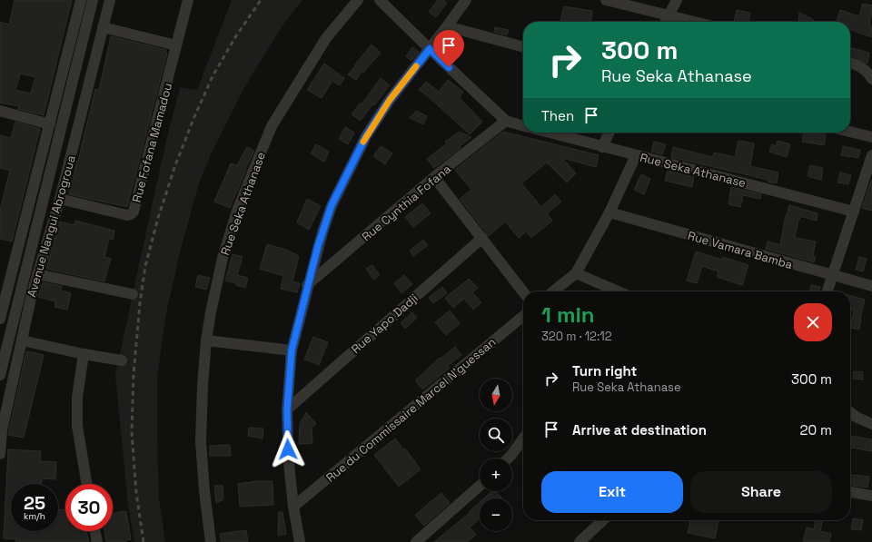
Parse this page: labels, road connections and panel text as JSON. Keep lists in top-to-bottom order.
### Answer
{
  "streets": {
    "street": [
      "Rue Fofana Mamadou",
      "Rue Seka Athanase",
      "Rue Cynthia Fofana",
      "Avenue Nangui Abrogroua",
      "Rue Vamara Bamba",
      "Rue Yapo Dadji",
      "Rue du Commissaire Marcel N'guessan"
    ]
  },
  "crossings": [
    ["Rue Fofana Mamadou", "Avenue Nangui Abrogroua"]
  ],
  "north": "bottom",
  "page": {
    "turn": ["300 m", "Rue Seka Athanase"],
    "then": "Then",
    "heading": ["1 min", "320 m · 12:12"],
    "list": [
      {
        "name": "Turn right",
        "note": "Rue Seka Athanase",
        "value": "300 m"
      },
      {
        "name": "Arrive at destination",
        "value": "20 m"
      }
    ],
    "map_buttons": ["+", "−"],
    "buttons": ["Exit", "Share"],
    "speed": "25 km/h",
    "limit": "30"
  }
}
